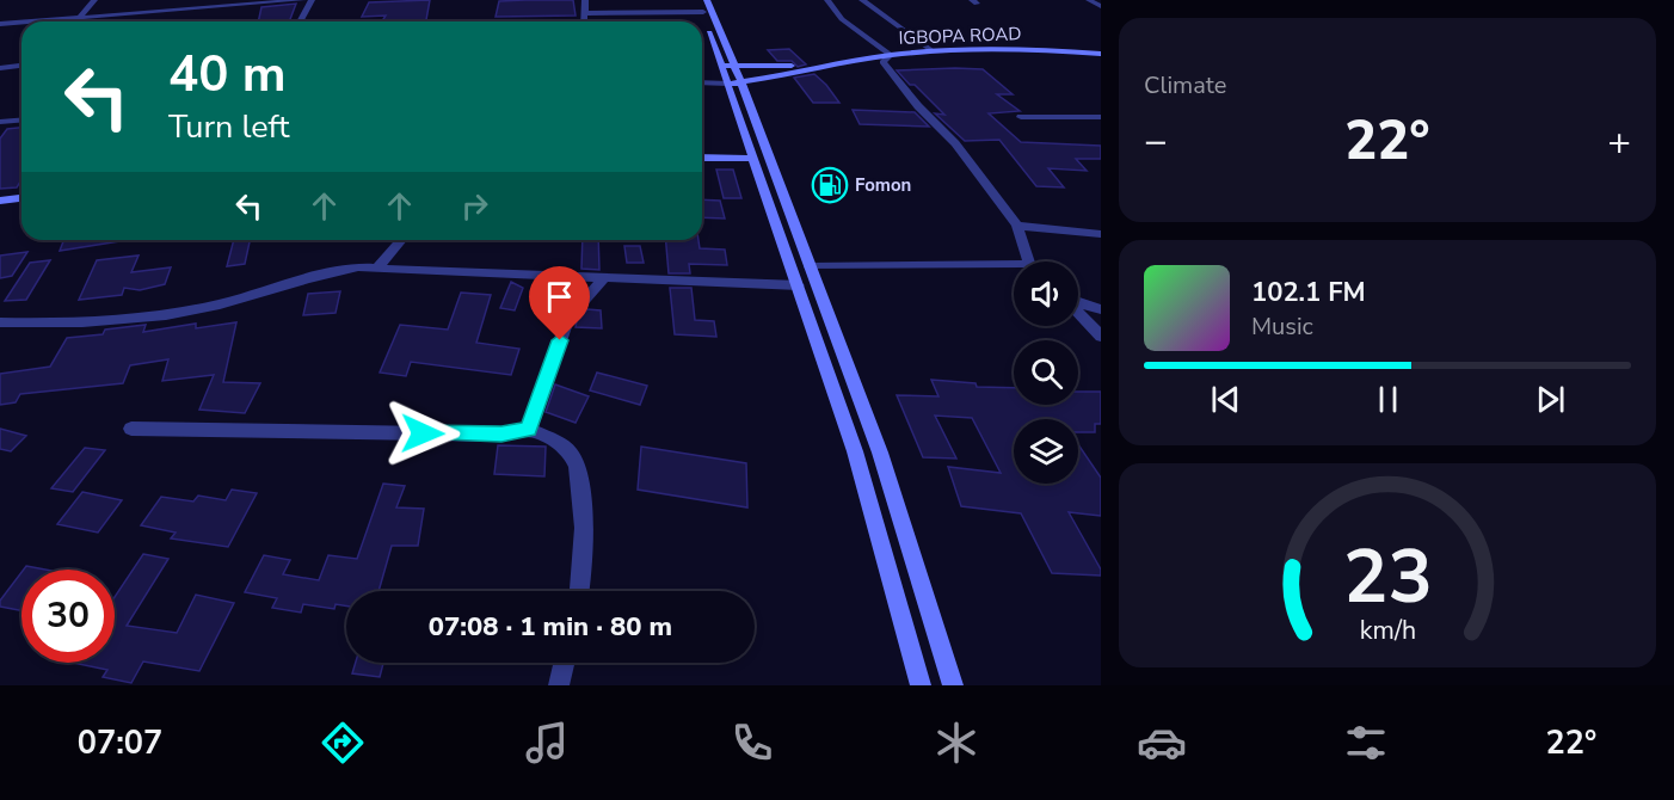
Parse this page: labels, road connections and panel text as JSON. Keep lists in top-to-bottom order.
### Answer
{
  "streets": {
    "main road": ["IGBOPA ROAD"]
  },
  "places": {
    "fuel station": ["Fomon"]
  },
  "page": {
    "tile": "Climate",
    "turn": ["40 m", "Turn left"],
    "heat": ["−", "22°", "+"],
    "song": ["102.1 FM", "Music"],
    "limit": "30",
    "trip": "07:08 · 1 min · 80 m",
    "tabs": ["07:07", "22°"],
    "gauge": ["23", "km/h"]
  }
}
